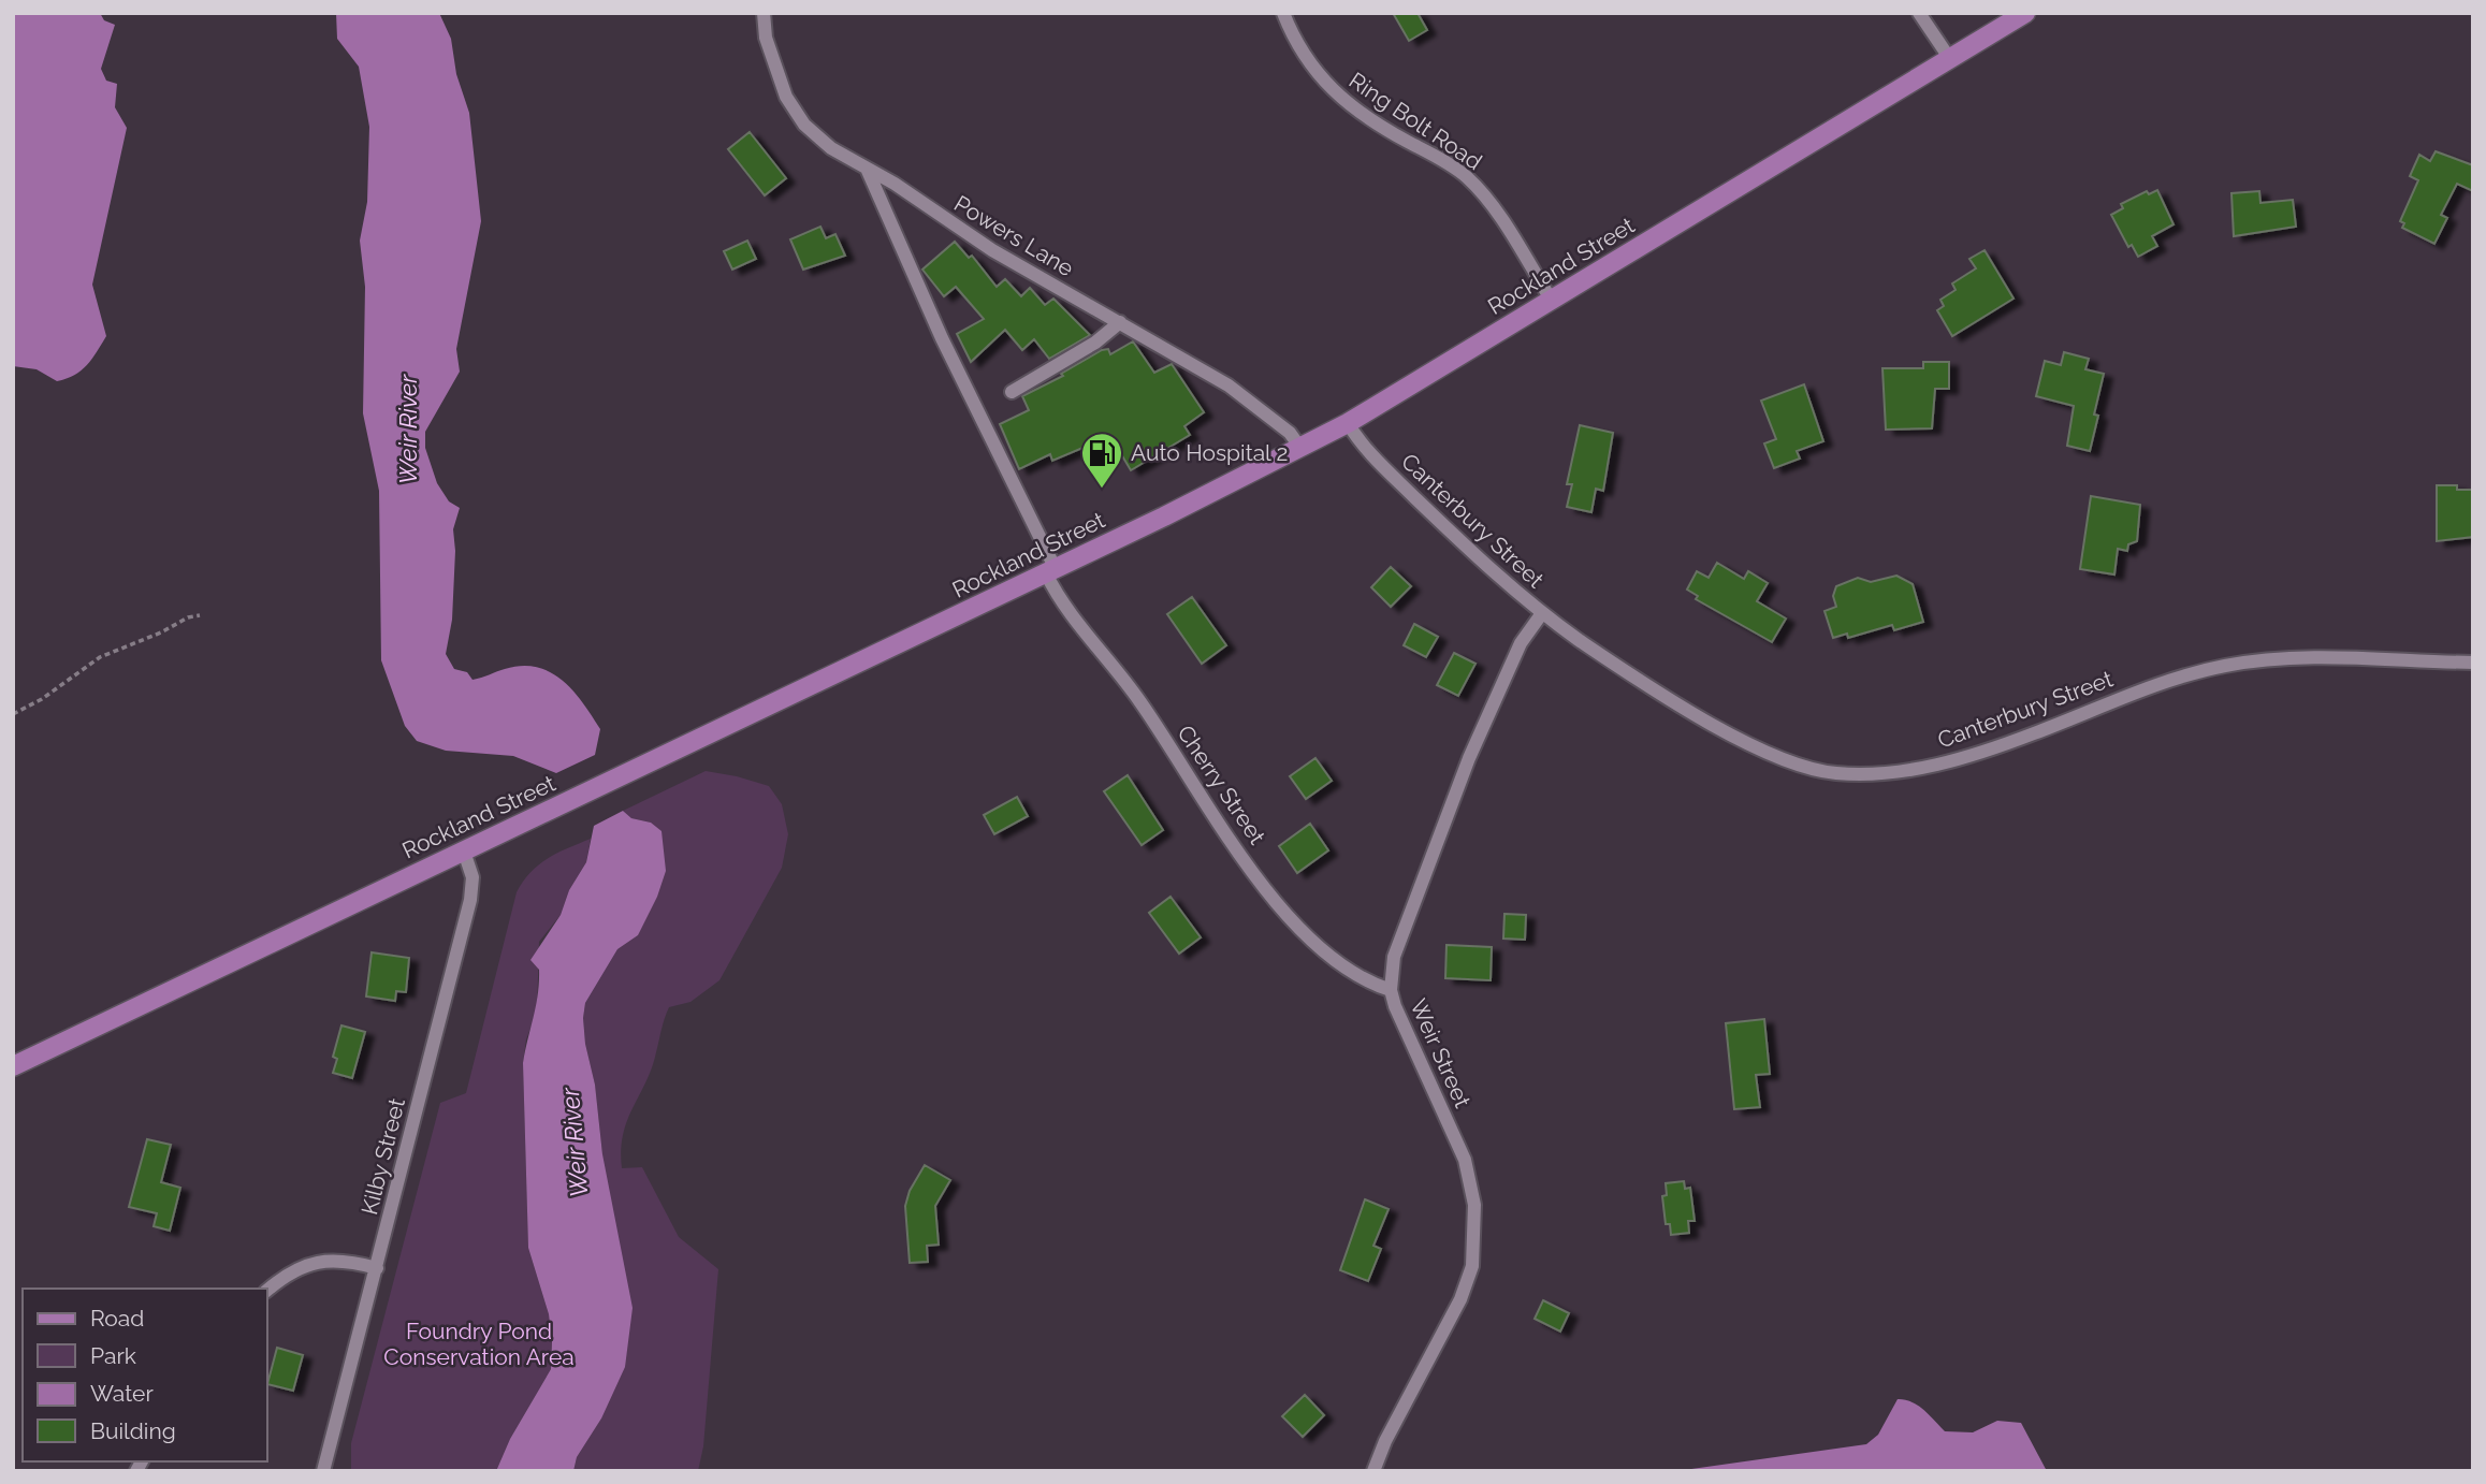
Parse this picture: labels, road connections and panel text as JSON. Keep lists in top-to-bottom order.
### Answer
{
  "streets": {
    "main road": ["Rockland Street"],
    "street": [
      "Ring Bolt Road",
      "Powers Lane",
      "Canterbury Street",
      "Cherry Street",
      "Weir Street",
      "Kilby Street"
    ]
  },
  "crossings": [
    ["Ring Bolt Road", "Rockland Street"],
    ["Powers Lane", "Rockland Street"],
    ["Powers Lane", "Cherry Street"],
    ["Rockland Street", "Canterbury Street"],
    ["Rockland Street", "Cherry Street"],
    ["Rockland Street", "Kilby Street"],
    ["Canterbury Street", "Weir Street"],
    ["Cherry Street", "Weir Street"]
  ],
  "water": ["Weir River"],
  "parks": ["Foundry Pond Conservation Area"],
  "places": {
    "fuel station": ["Auto Hospital 2"]
  },
  "legend": [
    "Road",
    "Park",
    "Water",
    "Building"
  ]
}
